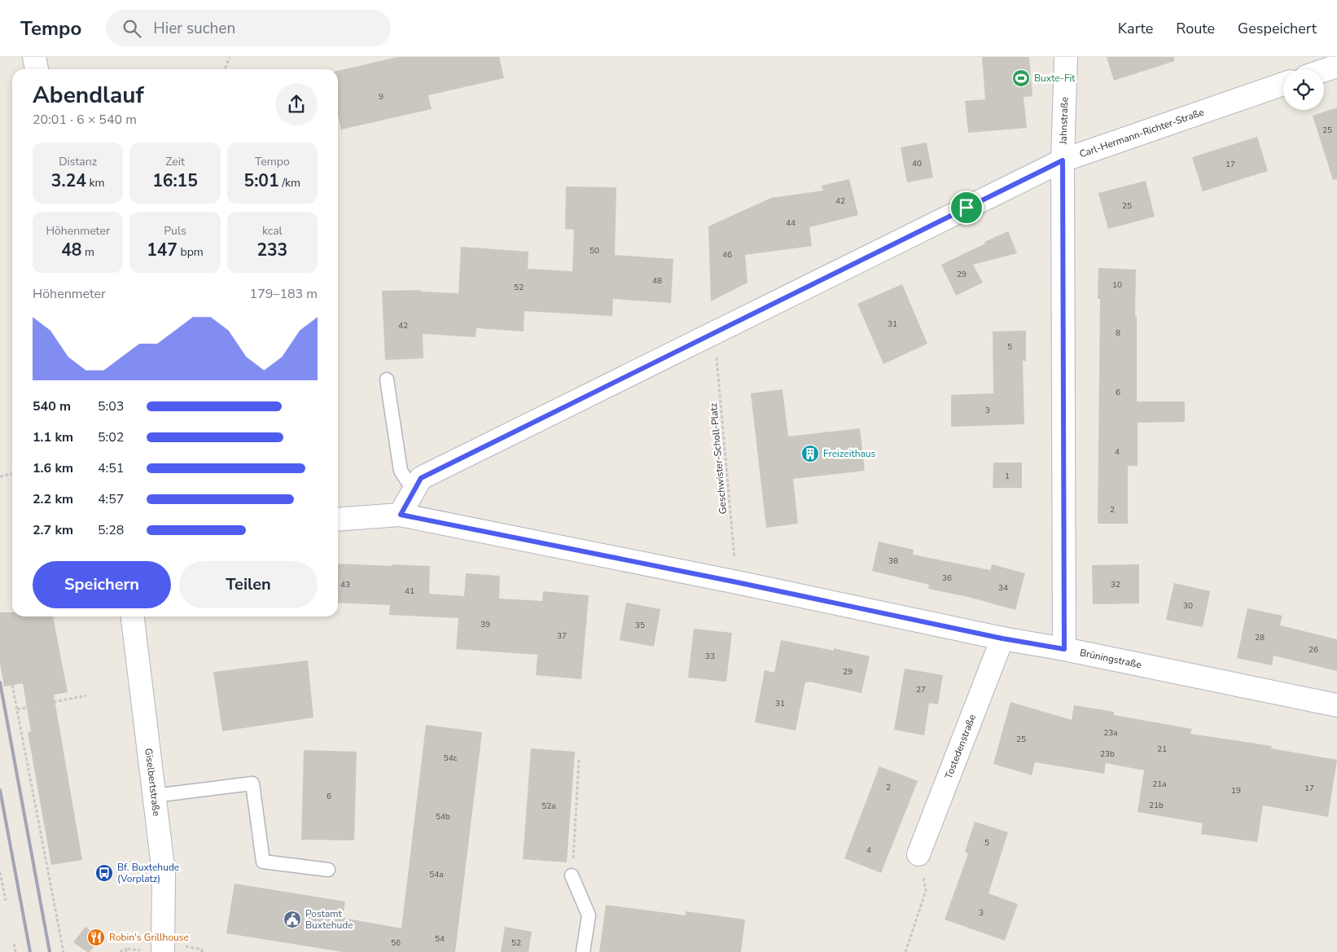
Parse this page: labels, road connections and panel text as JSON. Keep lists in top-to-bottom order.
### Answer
{
  "streets": {
    "street": [
      "Jahnstraße",
      "Carl-Hermann-Richter-Straße",
      "Brüningstraße",
      "Tostedenstraße",
      "Giselbertstraße"
    ],
    "path": ["Geschwister-Scholl-Platz"]
  },
  "crossings": [
    ["Jahnstraße", "Carl-Hermann-Richter-Straße"],
    ["Jahnstraße", "Brüningstraße"],
    ["Carl-Hermann-Richter-Straße", "Geschwister-Scholl-Platz"],
    ["Carl-Hermann-Richter-Straße", "Brüningstraße"],
    ["Geschwister-Scholl-Platz", "Brüningstraße"],
    ["Brüningstraße", "Tostedenstraße"]
  ],
  "places": {
    "sports": ["Buxte-Fit"],
    "building": ["Freizeithaus"],
    "bus stop": ["Bf. Buxtehude (Vorplatz)"],
    "public building": ["Postamt Buxtehude"],
    "restaurant": ["Robin's Grillhouse"]
  },
  "house_numbers": [
    "9",
    "25",
    "40",
    "17",
    "42",
    "25",
    "44",
    "50",
    "46",
    "29",
    "48",
    "10",
    "52",
    "31",
    "42",
    "8",
    "5",
    "6",
    "3",
    "4",
    "1",
    "2",
    "38",
    "36",
    "43",
    "32",
    "34",
    "41",
    "30",
    "39",
    "35",
    "37",
    "28",
    "26",
    "33",
    "29",
    "27",
    "31",
    "23a",
    "25",
    "21",
    "23b",
    "54c",
    "21a",
    "2",
    "17",
    "19",
    "6",
    "21b",
    "52a",
    "54b",
    "5",
    "4",
    "54a",
    "3",
    "54",
    "56",
    "52"
  ],
  "page": {
    "header": "Tempo",
    "search": "Hier suchen",
    "nav": ["Karte", "Route", "Gespeichert"],
    "heading": ["Abendlauf", "20:01 · 6 × 540 m"],
    "stats": [
      ["Distanz", "3.24 km"],
      ["Zeit", "16:15"],
      ["Tempo", "5:01 /km"],
      ["Höhenmeter", "48 m"],
      ["Puls", "147 bpm"],
      ["kcal", "233"]
    ],
    "chart": ["Höhenmeter", "179–183 m"],
    "list": [
      {
        "name": "540 m",
        "note": "5:03"
      },
      {
        "name": "1.1 km",
        "note": "5:02"
      },
      {
        "name": "1.6 km",
        "note": "4:51"
      },
      {
        "name": "2.2 km",
        "note": "4:57"
      },
      {
        "name": "2.7 km",
        "note": "5:28"
      }
    ],
    "buttons": ["Speichern", "Teilen"]
  }
}
